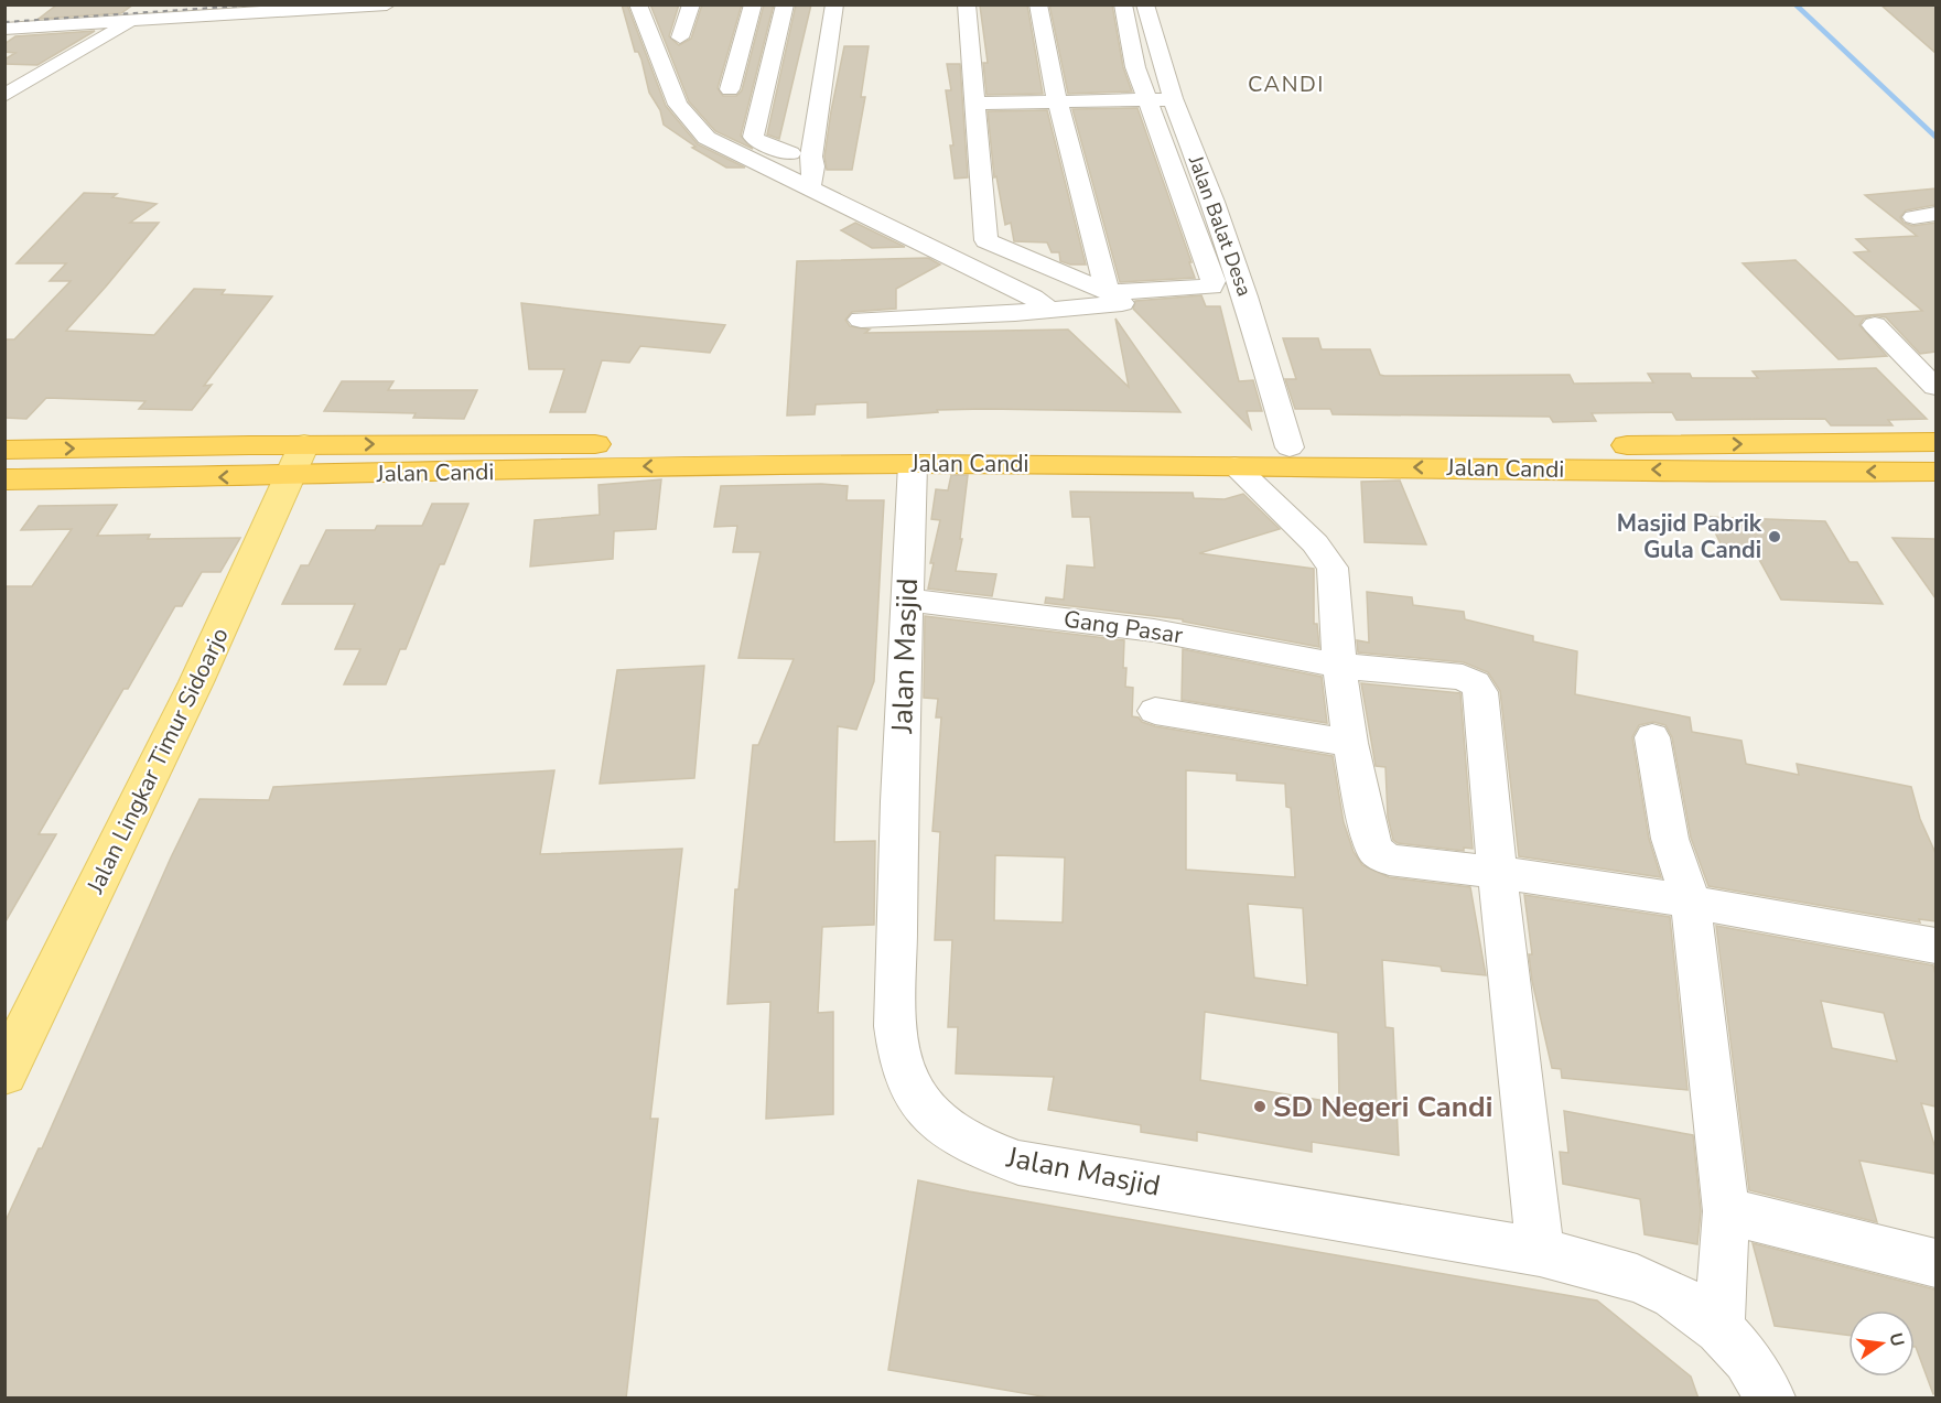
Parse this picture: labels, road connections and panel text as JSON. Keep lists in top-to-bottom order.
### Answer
{
  "streets": {
    "highway": ["Jalan Candi"],
    "main road": ["Jalan Lingkar Timur Sidoarjo"],
    "street": ["Jalan Balat Desa", "Gang Pasar", "Jalan Masjid"]
  },
  "crossings": [
    ["Jalan Balat Desa", "Jalan Candi"],
    ["Jalan Candi", "Jalan Masjid"],
    ["Jalan Candi", "Jalan Lingkar Timur Sidoarjo"],
    ["Gang Pasar", "Jalan Masjid"]
  ],
  "districts": ["CANDI"],
  "places": ["Masjid Pabrik Gula Candi", "SD Negeri Candi"],
  "north": "right"
}
